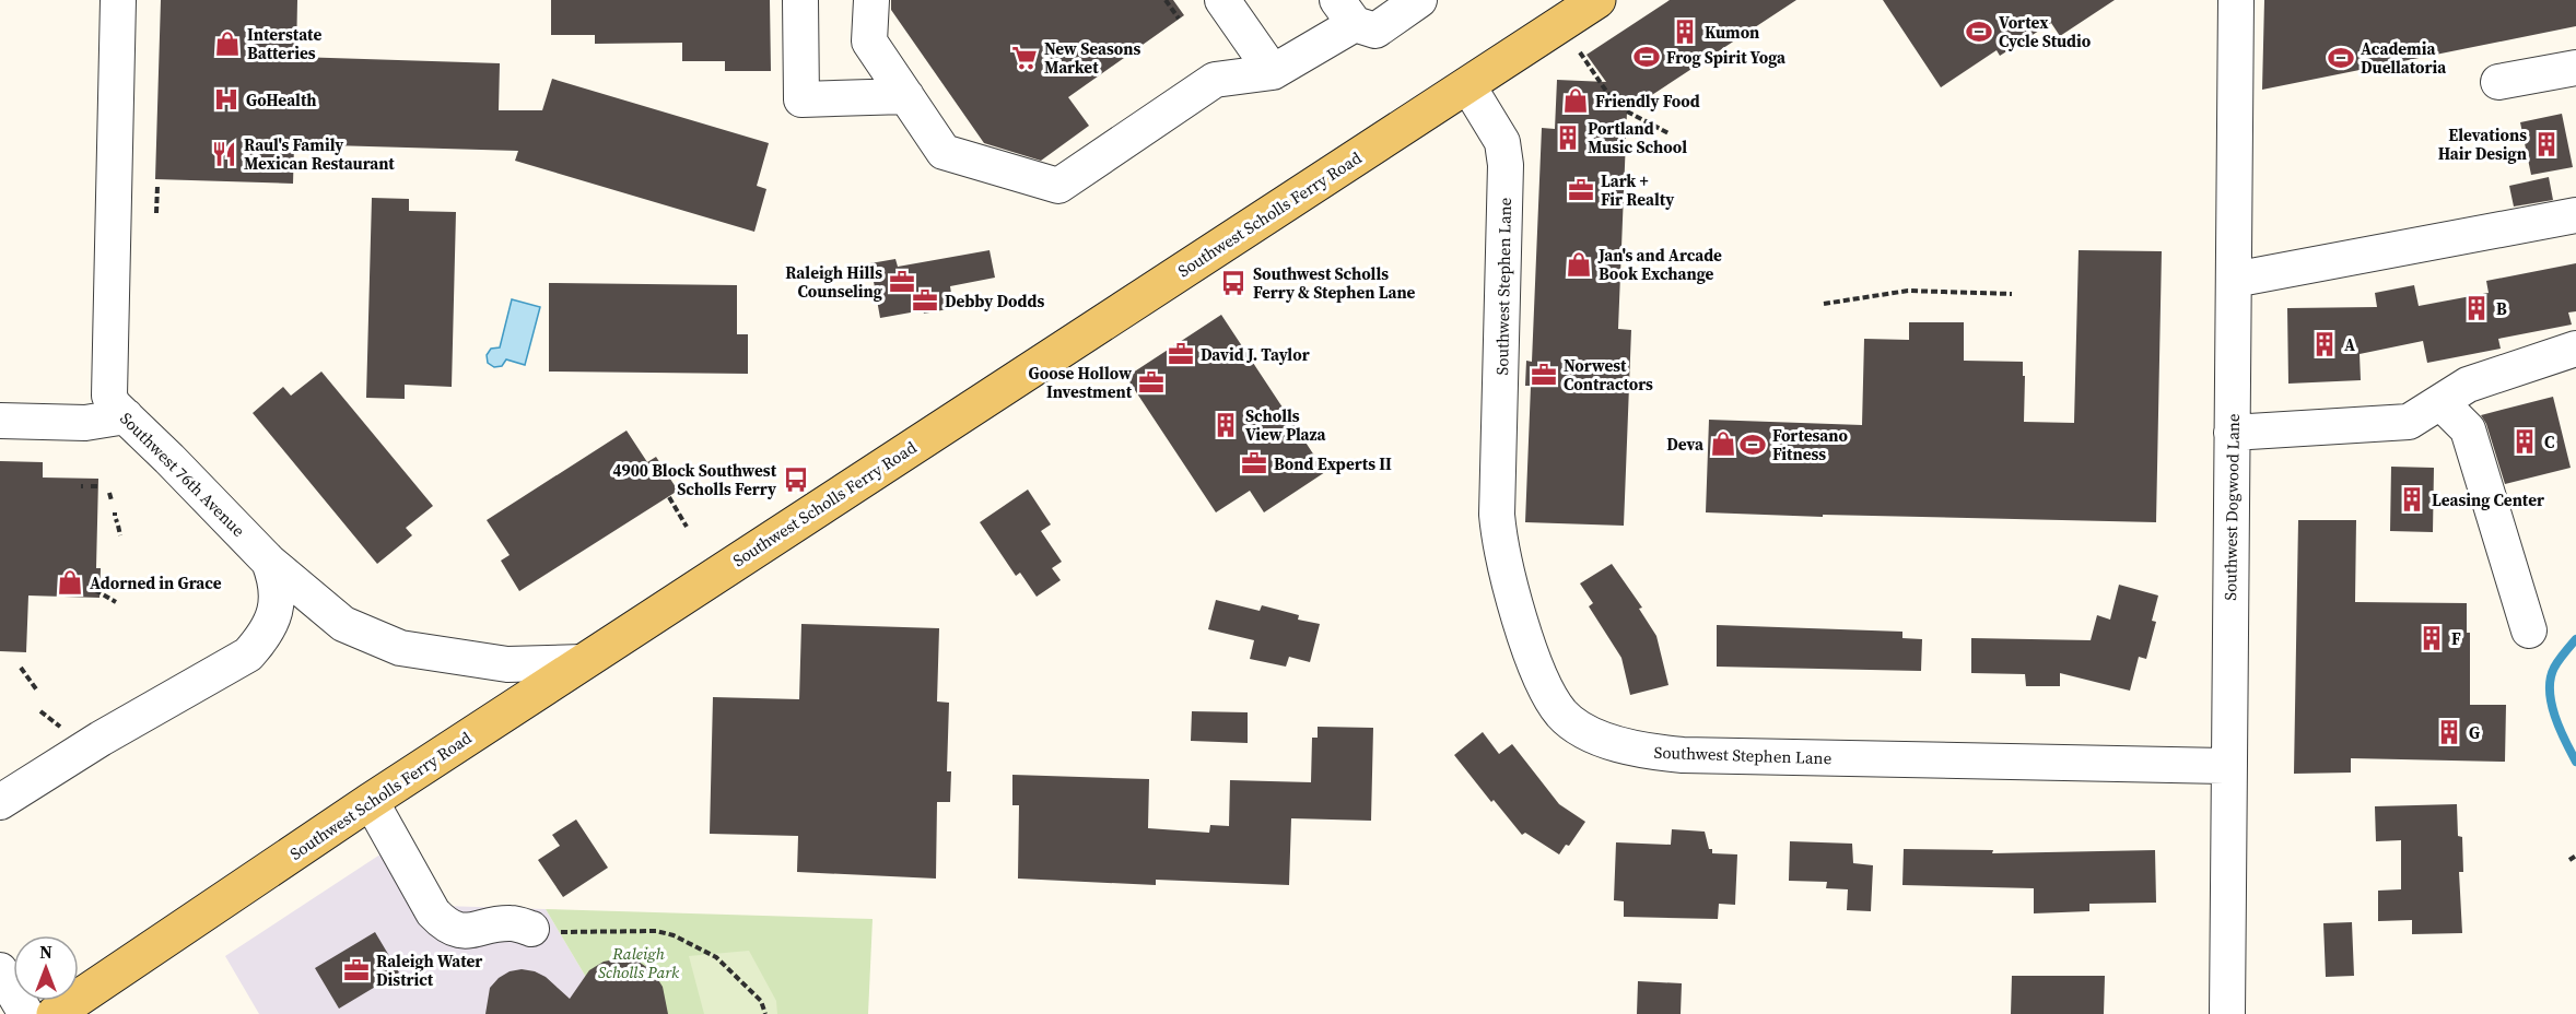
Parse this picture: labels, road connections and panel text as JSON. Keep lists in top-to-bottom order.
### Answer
{
  "streets": {
    "main road": ["Southwest Scholls Ferry Road"],
    "street": ["Southwest Stephen Lane", "Southwest 76th Avenue", "Southwest Dogwood Lane"]
  },
  "crossings": [
    ["Southwest Scholls Ferry Road", "Southwest Stephen Lane"],
    ["Southwest Scholls Ferry Road", "Southwest 76th Avenue"],
    ["Southwest Stephen Lane", "Southwest Dogwood Lane"]
  ],
  "parks": ["Raleigh Scholls Park"],
  "places": {
    "building": [
      "Kumon",
      "Portland Music School",
      "Elevations Hair Design",
      "B",
      "A",
      "Scholls View Plaza",
      "C",
      "Leasing Center",
      "F",
      "G"
    ],
    "sports": [
      "Vortex Cycle Studio",
      "Frog Spirit Yoga",
      "Academia Duellatoria",
      "Fortesano Fitness"
    ],
    "shop": [
      "Interstate Batteries",
      "Friendly Food",
      "Jan's and Arcade Book Exchange",
      "Deva",
      "Adorned in Grace"
    ],
    "supermarket": ["New Seasons Market"],
    "hospital": ["GoHealth"],
    "restaurant": ["Raul's Family Mexican Restaurant"],
    "office": [
      "Lark + Fir Realty",
      "Raleigh Hills Counseling",
      "Debby Dodds",
      "David J. Taylor",
      "Norwest Contractors",
      "Goose Hollow Investment",
      "Bond Experts II",
      "Raleigh Water District"
    ],
    "bus stop": ["Southwest Scholls Ferry & Stephen Lane", "4900 Block Southwest Scholls Ferry"]
  },
  "north": "top"
}
